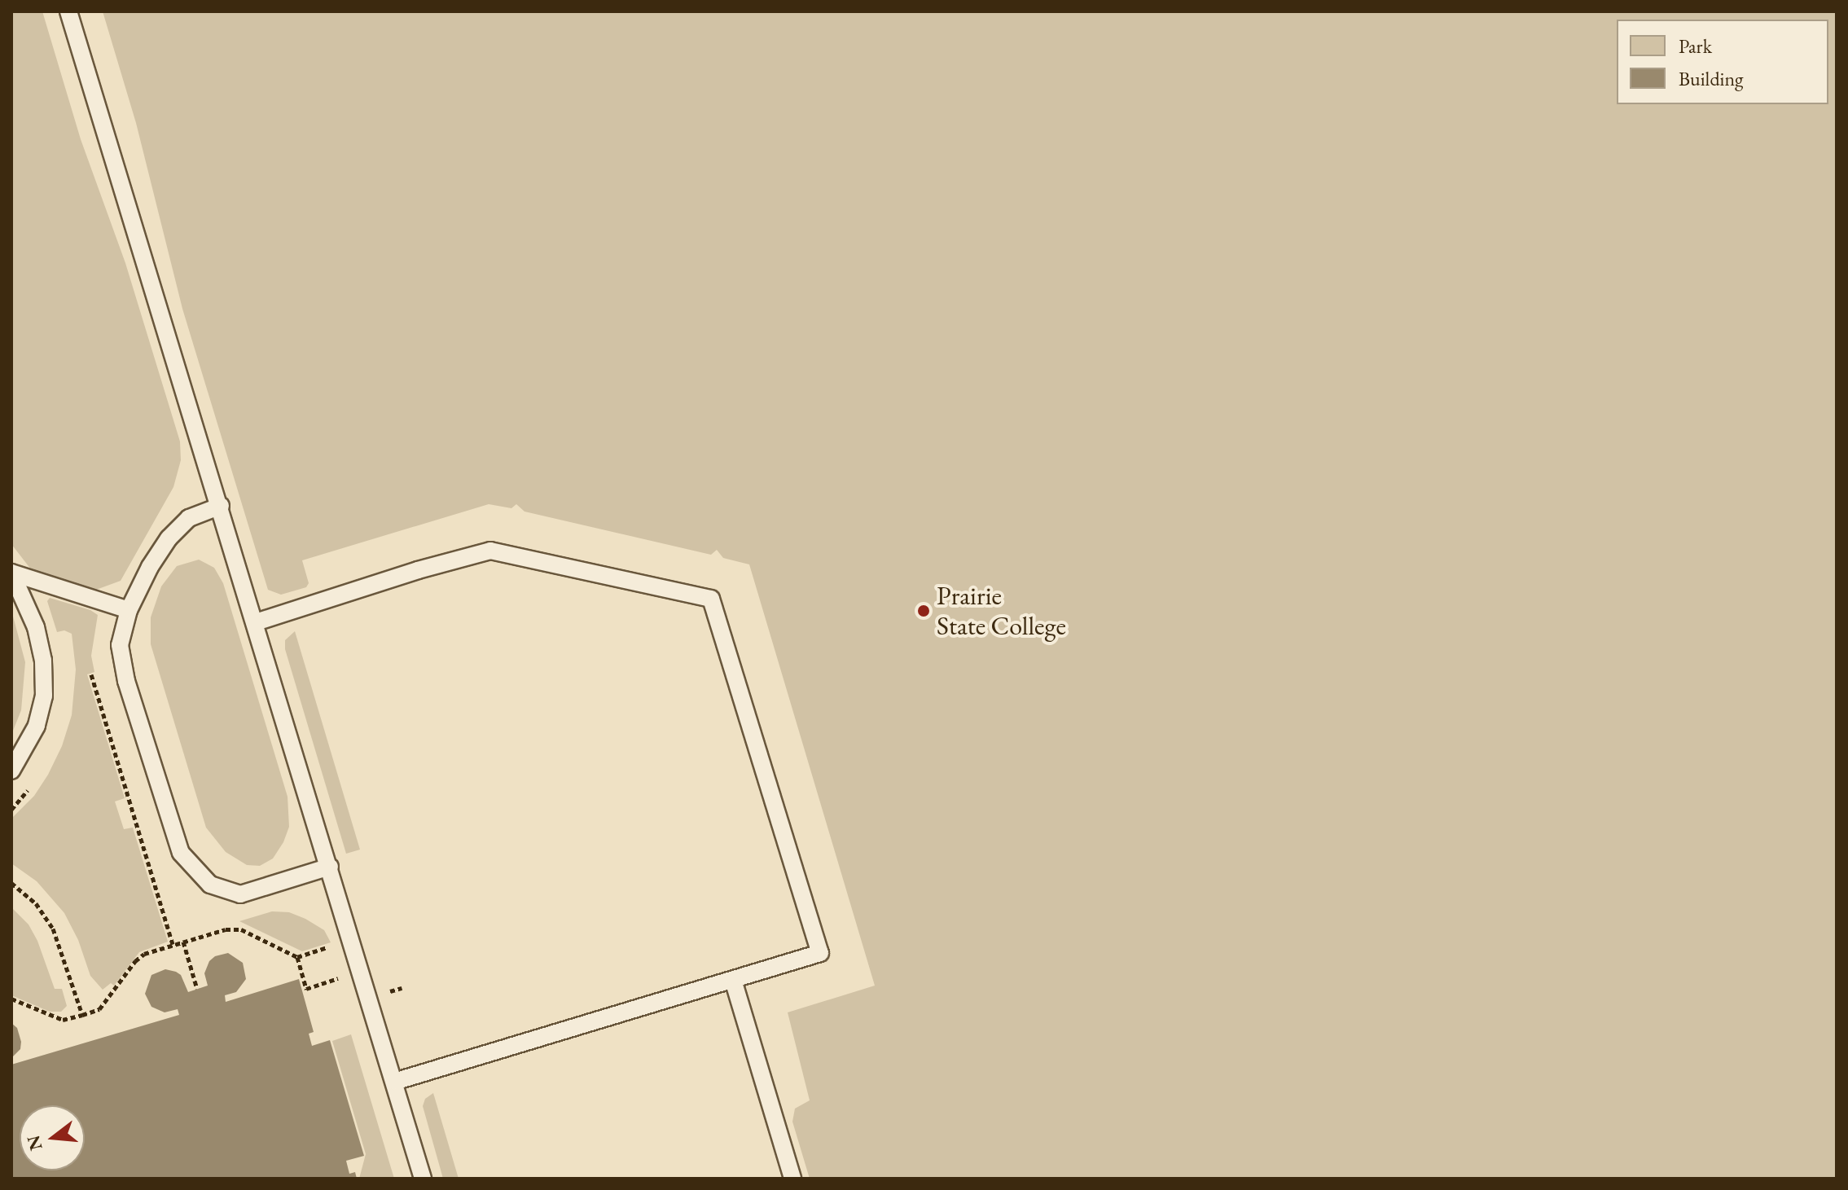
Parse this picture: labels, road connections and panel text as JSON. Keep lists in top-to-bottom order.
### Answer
{
  "places": ["Prairie State College"],
  "legend": ["Park", "Building"],
  "north": "left"
}
